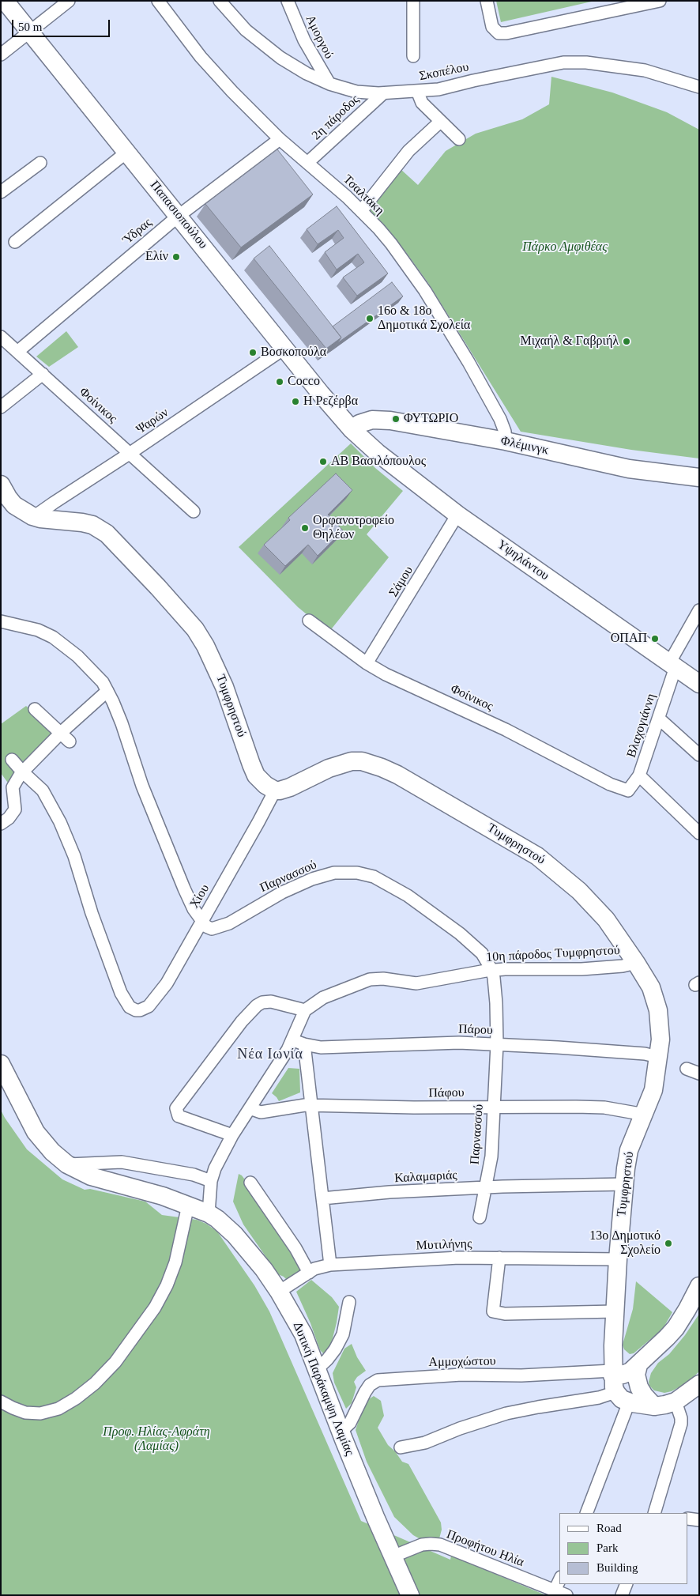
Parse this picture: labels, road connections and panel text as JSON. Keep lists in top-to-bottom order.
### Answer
{
  "streets": {
    "main road": [
      "Παπασιοπούλου",
      "Φλέμινγκ",
      "Υψηλάντου",
      "Τυμφρηστού",
      "Δυτική Παράκαμψη Λαμίας"
    ],
    "street": [
      "Αμοργού",
      "Σκοπέλου",
      "2η πάροδος",
      "Τσαλτάκη",
      "Ύδρας",
      "Φοίνικος",
      "Ψαρών",
      "Σάμου",
      "Βλαχογιάννη",
      "Παρνασσού",
      "Χίου",
      "10η πάροδος Τυμφρηστού",
      "Πάρου",
      "Πάφου",
      "Καλαμαριάς",
      "Μυτιλήνης",
      "Αμμοχώστου",
      "Προφήτου Ηλία"
    ]
  },
  "crossings": [
    ["Αμοργού", "Σκοπέλου"],
    ["Σκοπέλου", "2η πάροδος"],
    ["2η πάροδος", "Τσαλτάκη"],
    ["Τσαλτάκη", "Ύδρας"],
    ["Τσαλτάκη", "Φλέμινγκ"],
    ["Παπασιοπούλου", "Ύδρας"],
    ["Παπασιοπούλου", "Ψαρών"],
    ["Παπασιοπούλου", "Φλέμινγκ"],
    ["Παπασιοπούλου", "Υψηλάντου"],
    ["Ύδρας", "Φοίνικος"],
    ["Φοίνικος", "Ψαρών"],
    ["Φοίνικος", "Σάμου"],
    ["Φοίνικος", "Βλαχογιάννη"],
    ["Ψαρών", "Τυμφρηστού"],
    ["Φλέμινγκ", "Υψηλάντου"],
    ["Υψηλάντου", "Σάμου"],
    ["Υψηλάντου", "Βλαχογιάννη"],
    ["Τυμφρηστού", "Χίου"],
    ["Τυμφρηστού", "10η πάροδος Τυμφρηστού"],
    ["Τυμφρηστού", "Πάρου"],
    ["Τυμφρηστού", "Πάφου"],
    ["Τυμφρηστού", "Καλαμαριάς"],
    ["Τυμφρηστού", "Μυτιλήνης"],
    ["Τυμφρηστού", "Αμμοχώστου"],
    ["Παρνασσού", "Χίου"],
    ["Παρνασσού", "10η πάροδος Τυμφρηστού"],
    ["Παρνασσού", "Πάρου"],
    ["Παρνασσού", "Πάφου"],
    ["Παρνασσού", "Καλαμαριάς"],
    ["Μυτιλήνης", "Δυτική Παράκαμψη Λαμίας"],
    ["Αμμοχώστου", "Δυτική Παράκαμψη Λαμίας"],
    ["Δυτική Παράκαμψη Λαμίας", "Προφήτου Ηλία"]
  ],
  "districts": ["Νέα Ιωνία"],
  "parks": ["Πάρκο Αμφιθέας", "Προφ. Ηλίας-Αφράτη (Λαμίας)"],
  "places": [
    "Ελίν",
    "16ο & 18ο Δημοτικά Σχολεία",
    "Μιχαήλ & Γαβριήλ",
    "Βοσκοπούλα",
    "Cocco",
    "Η Ρεζέρβα",
    "ΦΥΤΩΡΙΟ",
    "ΑΒ Βασιλόπουλος",
    "Ορφανοτροφείο Θηλέων",
    "ΟΠΑΠ",
    "13ο Δημοτικό Σχολείο"
  ],
  "legend": ["Road", "Park", "Building"],
  "scale_bar": "50 m"
}
